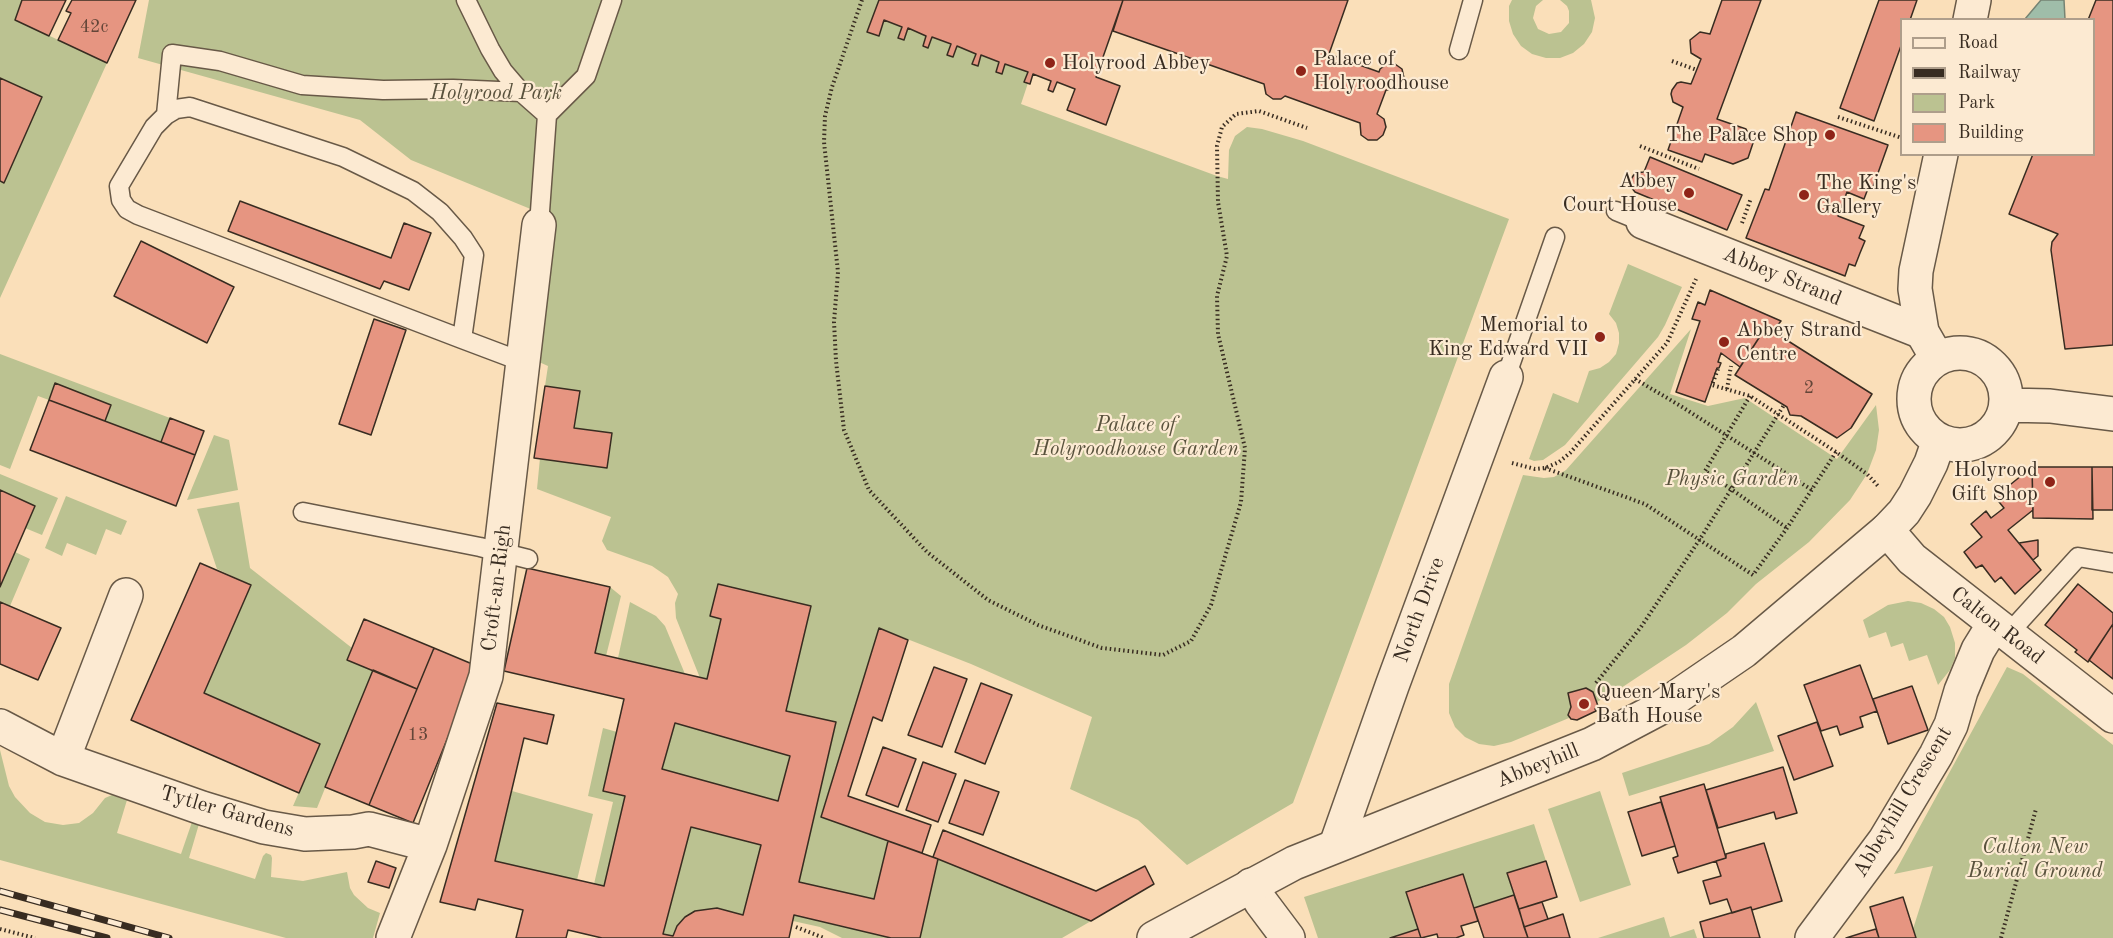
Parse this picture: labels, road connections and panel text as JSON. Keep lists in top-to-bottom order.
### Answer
{
  "streets": {
    "street": [
      "Abbey Strand",
      "Croft-an-Righ",
      "North Drive",
      "Calton Road",
      "Abbeyhill",
      "Abbeyhill Crescent",
      "Tytler Gardens"
    ]
  },
  "crossings": [
    ["Abbey Strand", "Abbeyhill"],
    ["Croft-an-Righ", "Tytler Gardens"],
    ["North Drive", "Abbeyhill"],
    ["Calton Road", "Abbeyhill"],
    ["Calton Road", "Abbeyhill Crescent"]
  ],
  "parks": [
    "Holyrood Park",
    "Palace of Holyroodhouse Garden",
    "Physic Garden",
    "Calton New Burial Ground"
  ],
  "places": [
    "Holyrood Abbey",
    "Palace of Holyroodhouse",
    "The Palace Shop",
    "Abbey Court House",
    "The King's Gallery",
    "Memorial to King Edward VII",
    "Abbey Strand Centre",
    "Holyrood Gift Shop",
    "Queen Mary's Bath House"
  ],
  "house_numbers": ["42c", "2", "13"],
  "legend": [
    "Road",
    "Railway",
    "Park",
    "Building"
  ]
}
